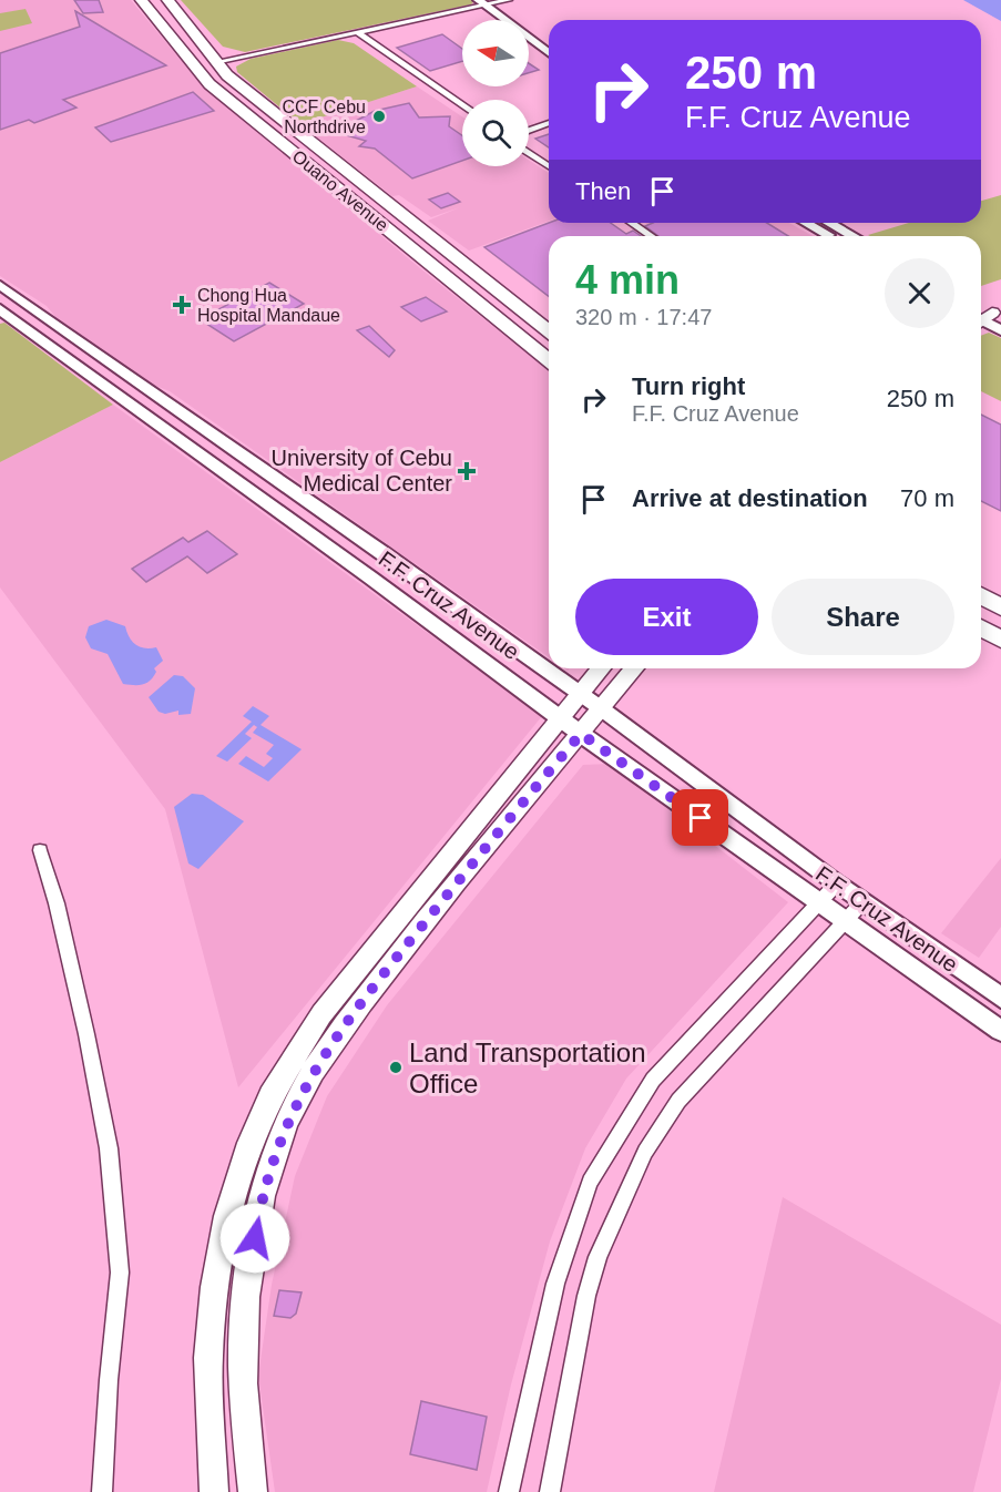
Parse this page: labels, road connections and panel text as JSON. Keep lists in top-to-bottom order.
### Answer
{
  "streets": {
    "highway": ["Ouano Avenue"],
    "street": ["F.F. Cruz Avenue"]
  },
  "places": {
    "other": ["CCF Cebu Northdrive", "Land Transportation Office"],
    "health": ["Chong Hua Hospital Mandaue", "University of Cebu Medical Center"]
  },
  "north": "left",
  "page": {
    "turn": ["250 m", "F.F. Cruz Avenue"],
    "then": "Then",
    "heading": ["4 min", "320 m · 17:47"],
    "list": [
      {
        "name": "Turn right",
        "note": "F.F. Cruz Avenue",
        "value": "250 m"
      },
      {
        "name": "Arrive at destination",
        "value": "70 m"
      }
    ],
    "buttons": ["Exit", "Share"]
  }
}
